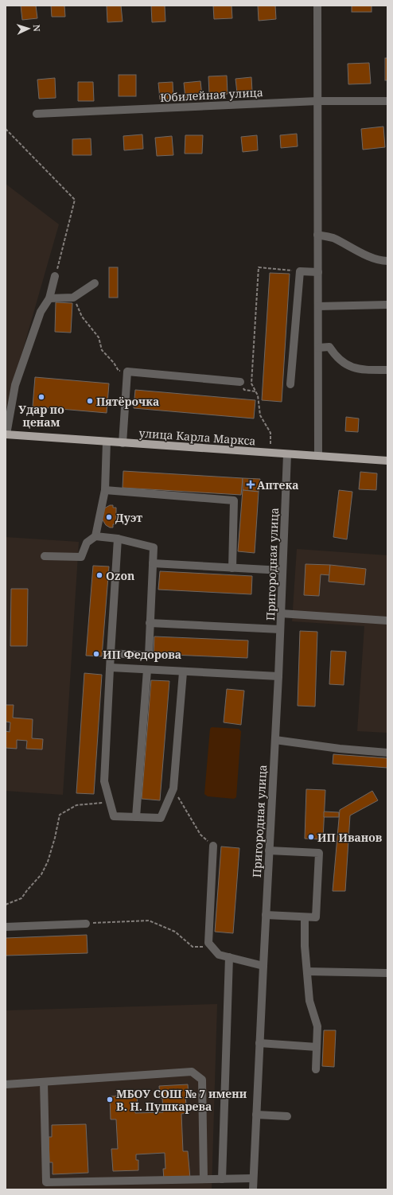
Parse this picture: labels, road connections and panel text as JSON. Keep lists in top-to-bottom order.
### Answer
{
  "streets": {
    "main road": ["улица Карла Маркса"],
    "street": ["Юбилейная улица", "Пригородная улица"]
  },
  "crossings": [
    ["улица Карла Маркса", "Пригородная улица"]
  ],
  "places": {
    "other": [
      "Удар по ценам",
      "Пятёрочка",
      "Дуэт",
      "Ozon",
      "ИП Федорова",
      "ИП Иванов",
      "МБОУ СОШ № 7 имени В. Н. Пушкарева"
    ],
    "health": ["Аптека"]
  },
  "north": "right"
}
